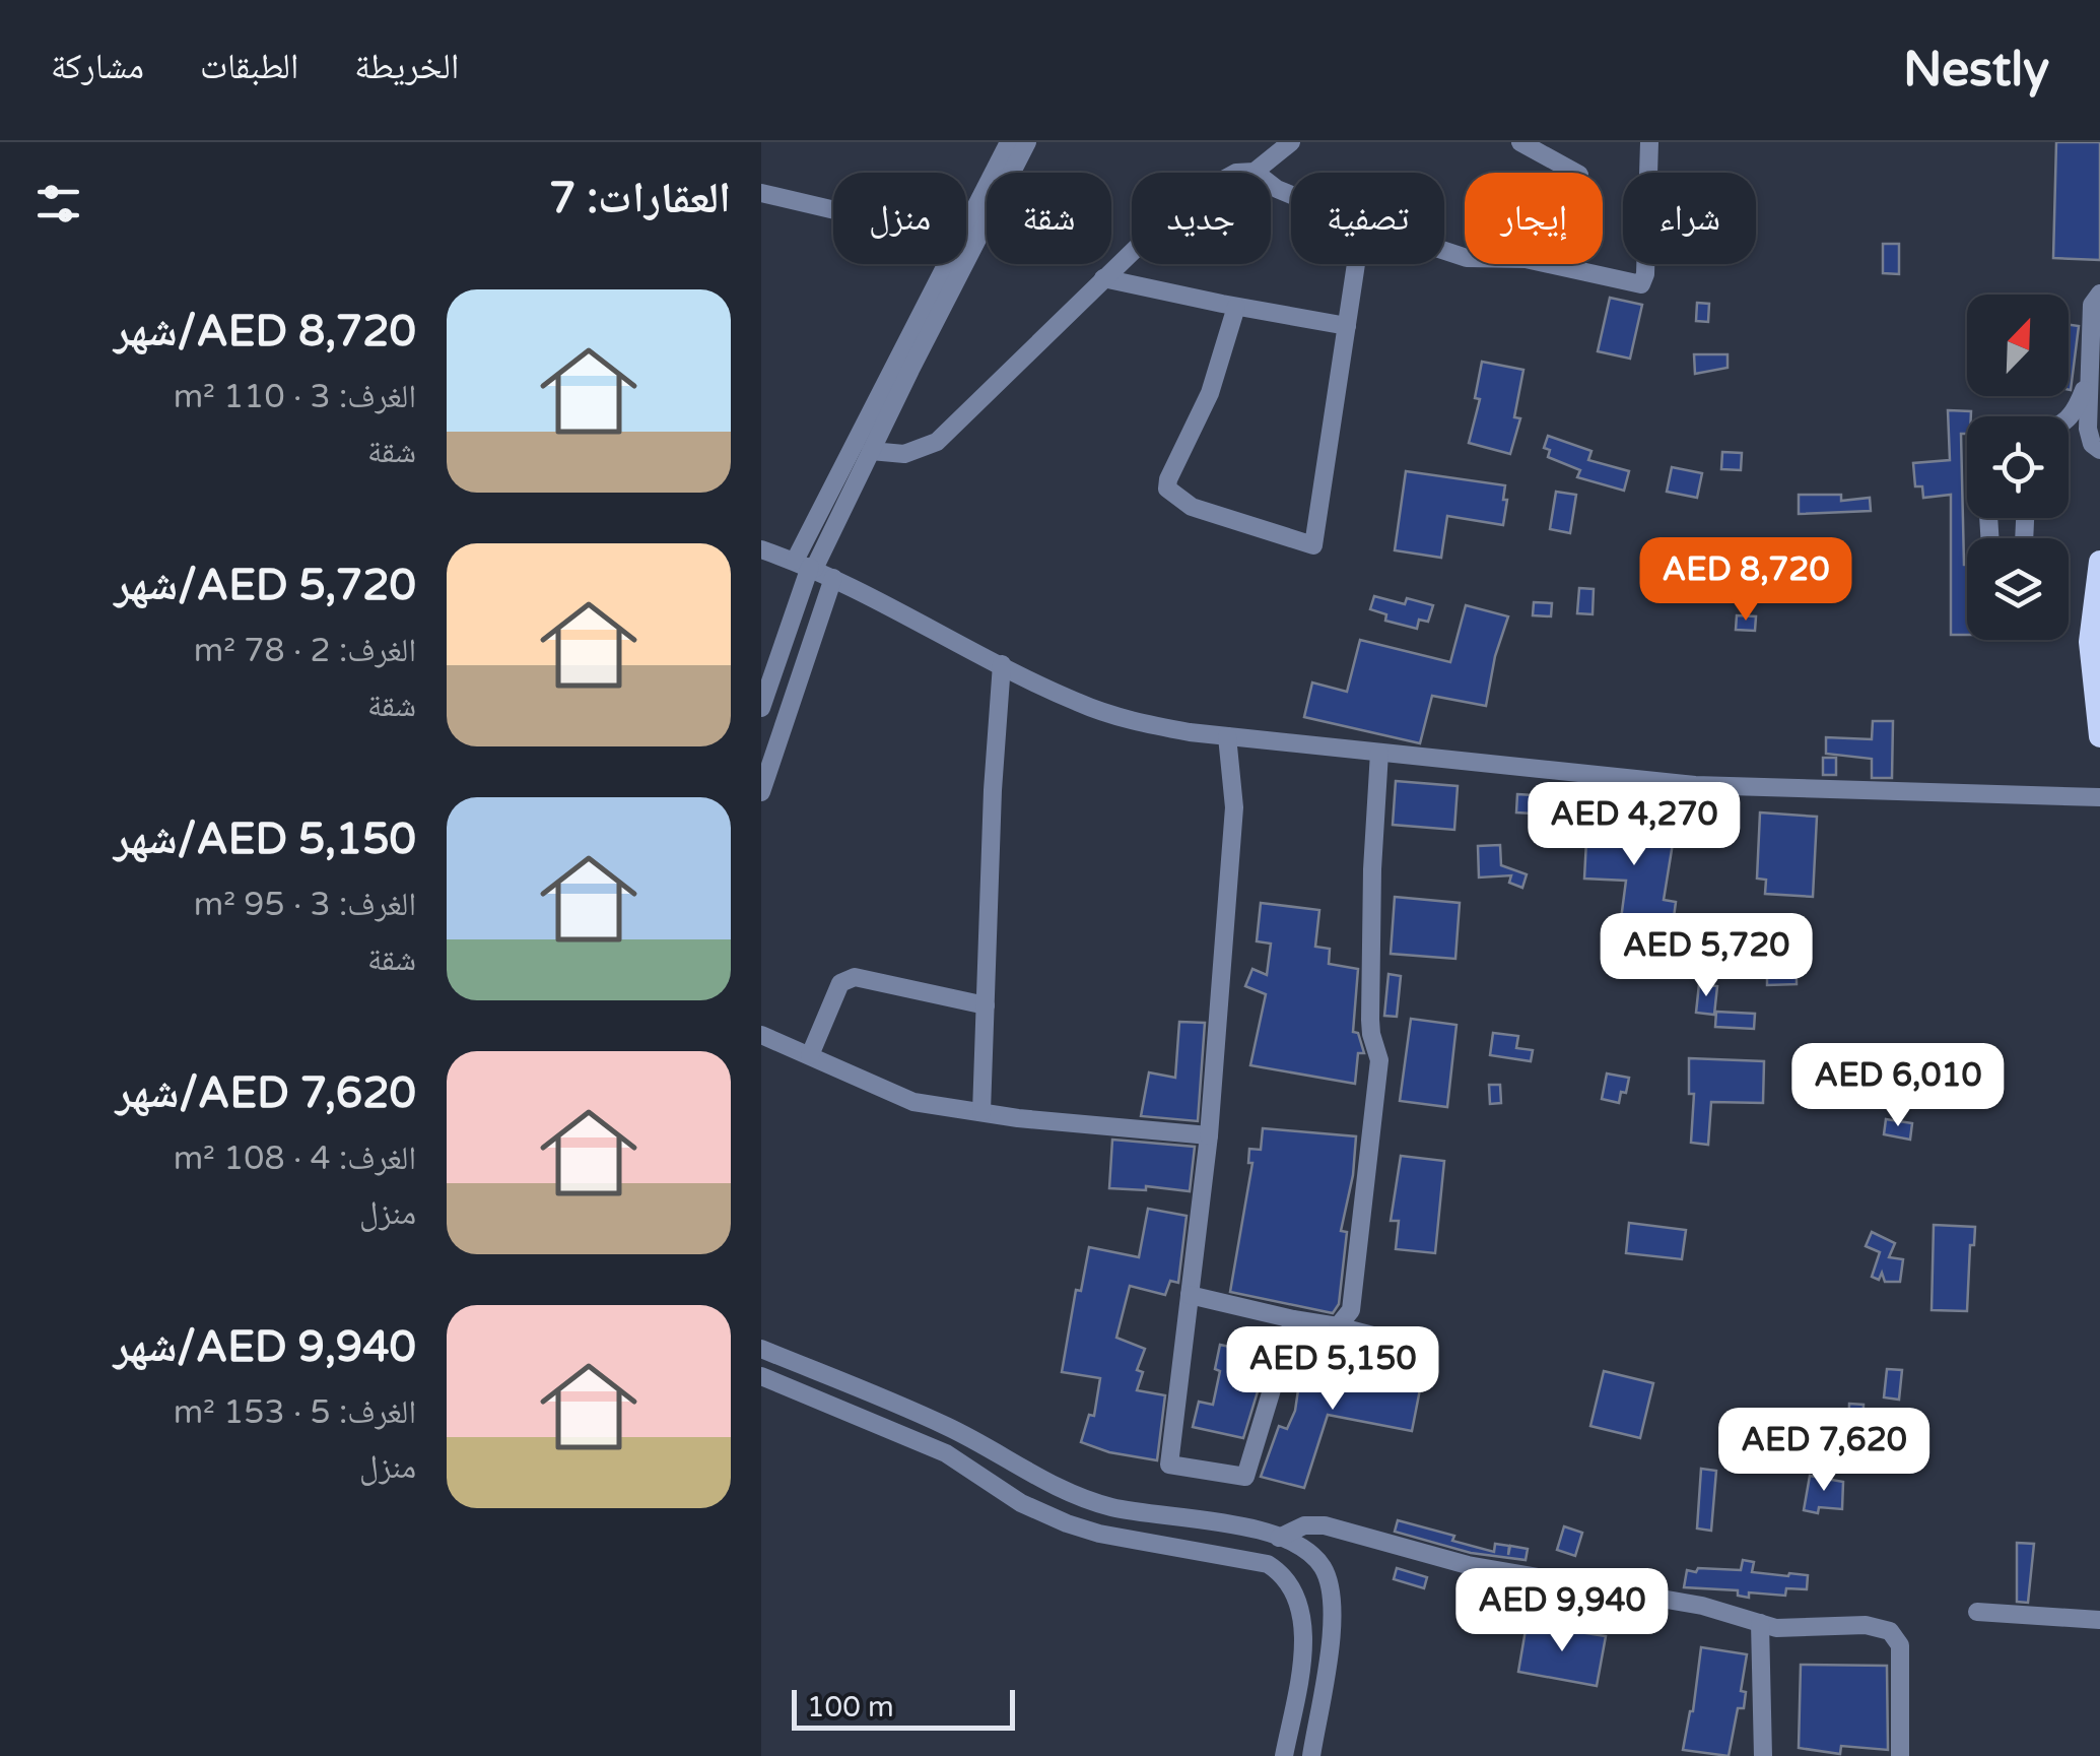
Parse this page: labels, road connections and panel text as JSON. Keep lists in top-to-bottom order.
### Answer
{
  "scale_bar": "100 m",
  "north": "top right",
  "page": {
    "header": "Nestly",
    "nav": ["الخريطة", "الطبقات", "مشاركة"],
    "heading": "العقارات: 7",
    "chip": [
      "شراء",
      "إيجار",
      "تصفية",
      "جديد",
      "شقة",
      "منزل"
    ],
    "list": [
      {
        "name": "AED 8,720/شهر",
        "note": "الغرف: 3 · 110 m² · شقة"
      },
      {
        "name": "AED 5,720/شهر",
        "note": "الغرف: 2 · 78 m² · شقة"
      },
      {
        "name": "AED 5,150/شهر",
        "note": "الغرف: 3 · 95 m² · شقة"
      },
      {
        "name": "AED 7,620/شهر",
        "note": "الغرف: 4 · 108 m² · منزل"
      },
      {
        "name": "AED 9,940/شهر",
        "note": "الغرف: 5 · 153 m² · منزل"
      }
    ],
    "price": [
      "AED 8,720",
      "AED 4,270",
      "AED 5,720",
      "AED 6,010",
      "AED 5,150",
      "AED 7,620",
      "AED 9,940"
    ],
    "scale": "100 m"
  }
}
